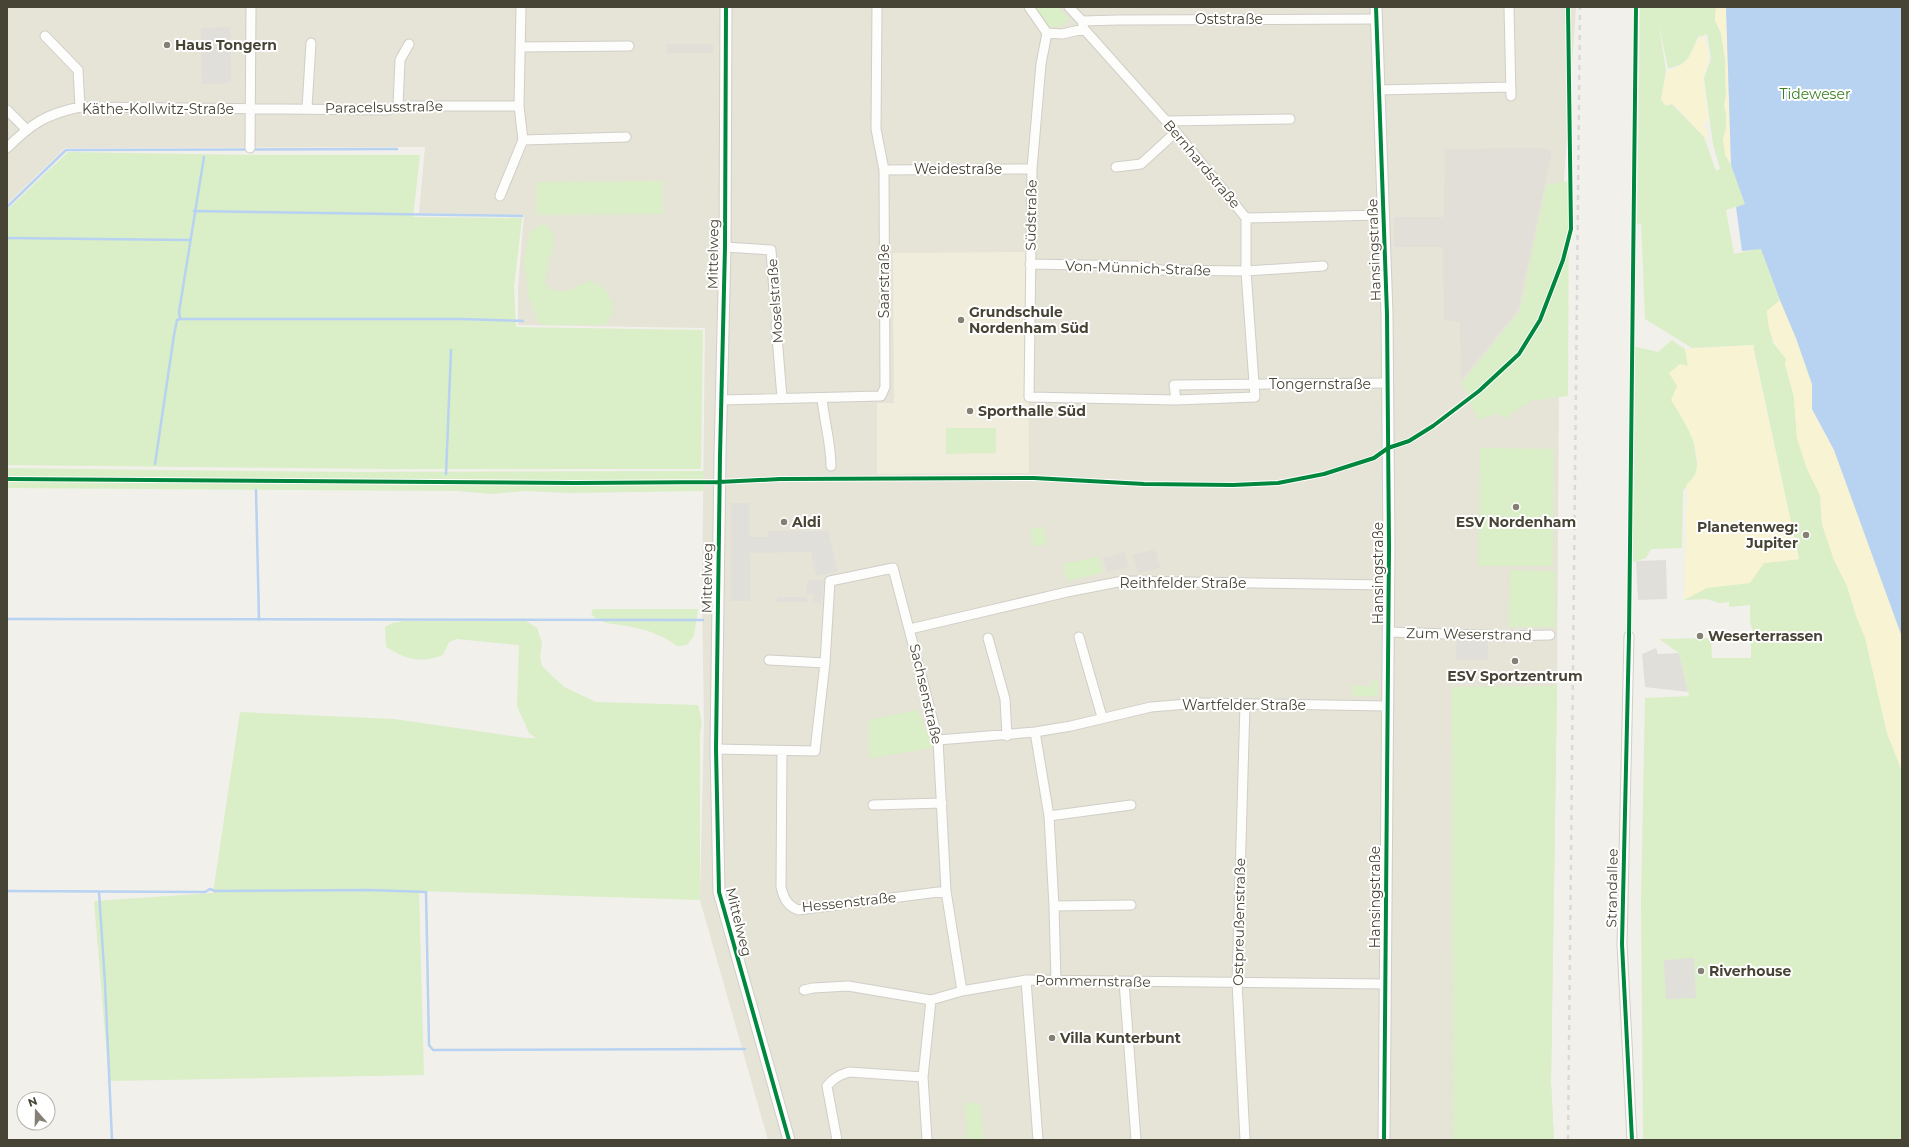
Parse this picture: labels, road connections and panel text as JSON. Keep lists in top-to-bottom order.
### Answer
{
  "streets": {
    "street": [
      "Oststraße",
      "Paracelsusstraße",
      "Käthe-Kollwitz-Straße",
      "Bernhardstraße",
      "Weidestraße",
      "Südstraße",
      "Hansingstraße",
      "Mittelweg",
      "Von-Münnich-Straße",
      "Saarstraße",
      "Moselstraße",
      "Tongernstraße",
      "Reithfelder Straße",
      "Zum Weserstrand",
      "Sachsenstraße",
      "Wartfelder Straße",
      "Strandallee",
      "Hessenstraße",
      "Ostpreußenstraße",
      "Pommernstraße"
    ]
  },
  "crossings": [
    ["Oststraße", "Bernhardstraße"],
    ["Oststraße", "Südstraße"],
    ["Oststraße", "Hansingstraße"],
    ["Paracelsusstraße", "Käthe-Kollwitz-Straße"],
    ["Bernhardstraße", "Hansingstraße"],
    ["Weidestraße", "Südstraße"],
    ["Weidestraße", "Saarstraße"],
    ["Südstraße", "Von-Münnich-Straße"],
    ["Südstraße", "Tongernstraße"],
    ["Hansingstraße", "Tongernstraße"],
    ["Hansingstraße", "Reithfelder Straße"],
    ["Hansingstraße", "Zum Weserstrand"],
    ["Hansingstraße", "Wartfelder Straße"],
    ["Hansingstraße", "Pommernstraße"],
    ["Mittelweg", "Saarstraße"],
    ["Mittelweg", "Moselstraße"],
    ["Mittelweg", "Sachsenstraße"],
    ["Saarstraße", "Moselstraße"],
    ["Reithfelder Straße", "Sachsenstraße"],
    ["Sachsenstraße", "Wartfelder Straße"],
    ["Sachsenstraße", "Hessenstraße"],
    ["Sachsenstraße", "Pommernstraße"],
    ["Wartfelder Straße", "Ostpreußenstraße"],
    ["Ostpreußenstraße", "Pommernstraße"]
  ],
  "parks": ["Tideweser"],
  "places": [
    "Haus Tongern",
    "Grundschule Nordenham Süd",
    "Sporthalle Süd",
    "ESV Nordenham",
    "Aldi",
    "Planetenweg: Jupiter",
    "Weserterrassen",
    "ESV Sportzentrum",
    "Riverhouse",
    "Villa Kunterbunt"
  ],
  "north": "top"
}
